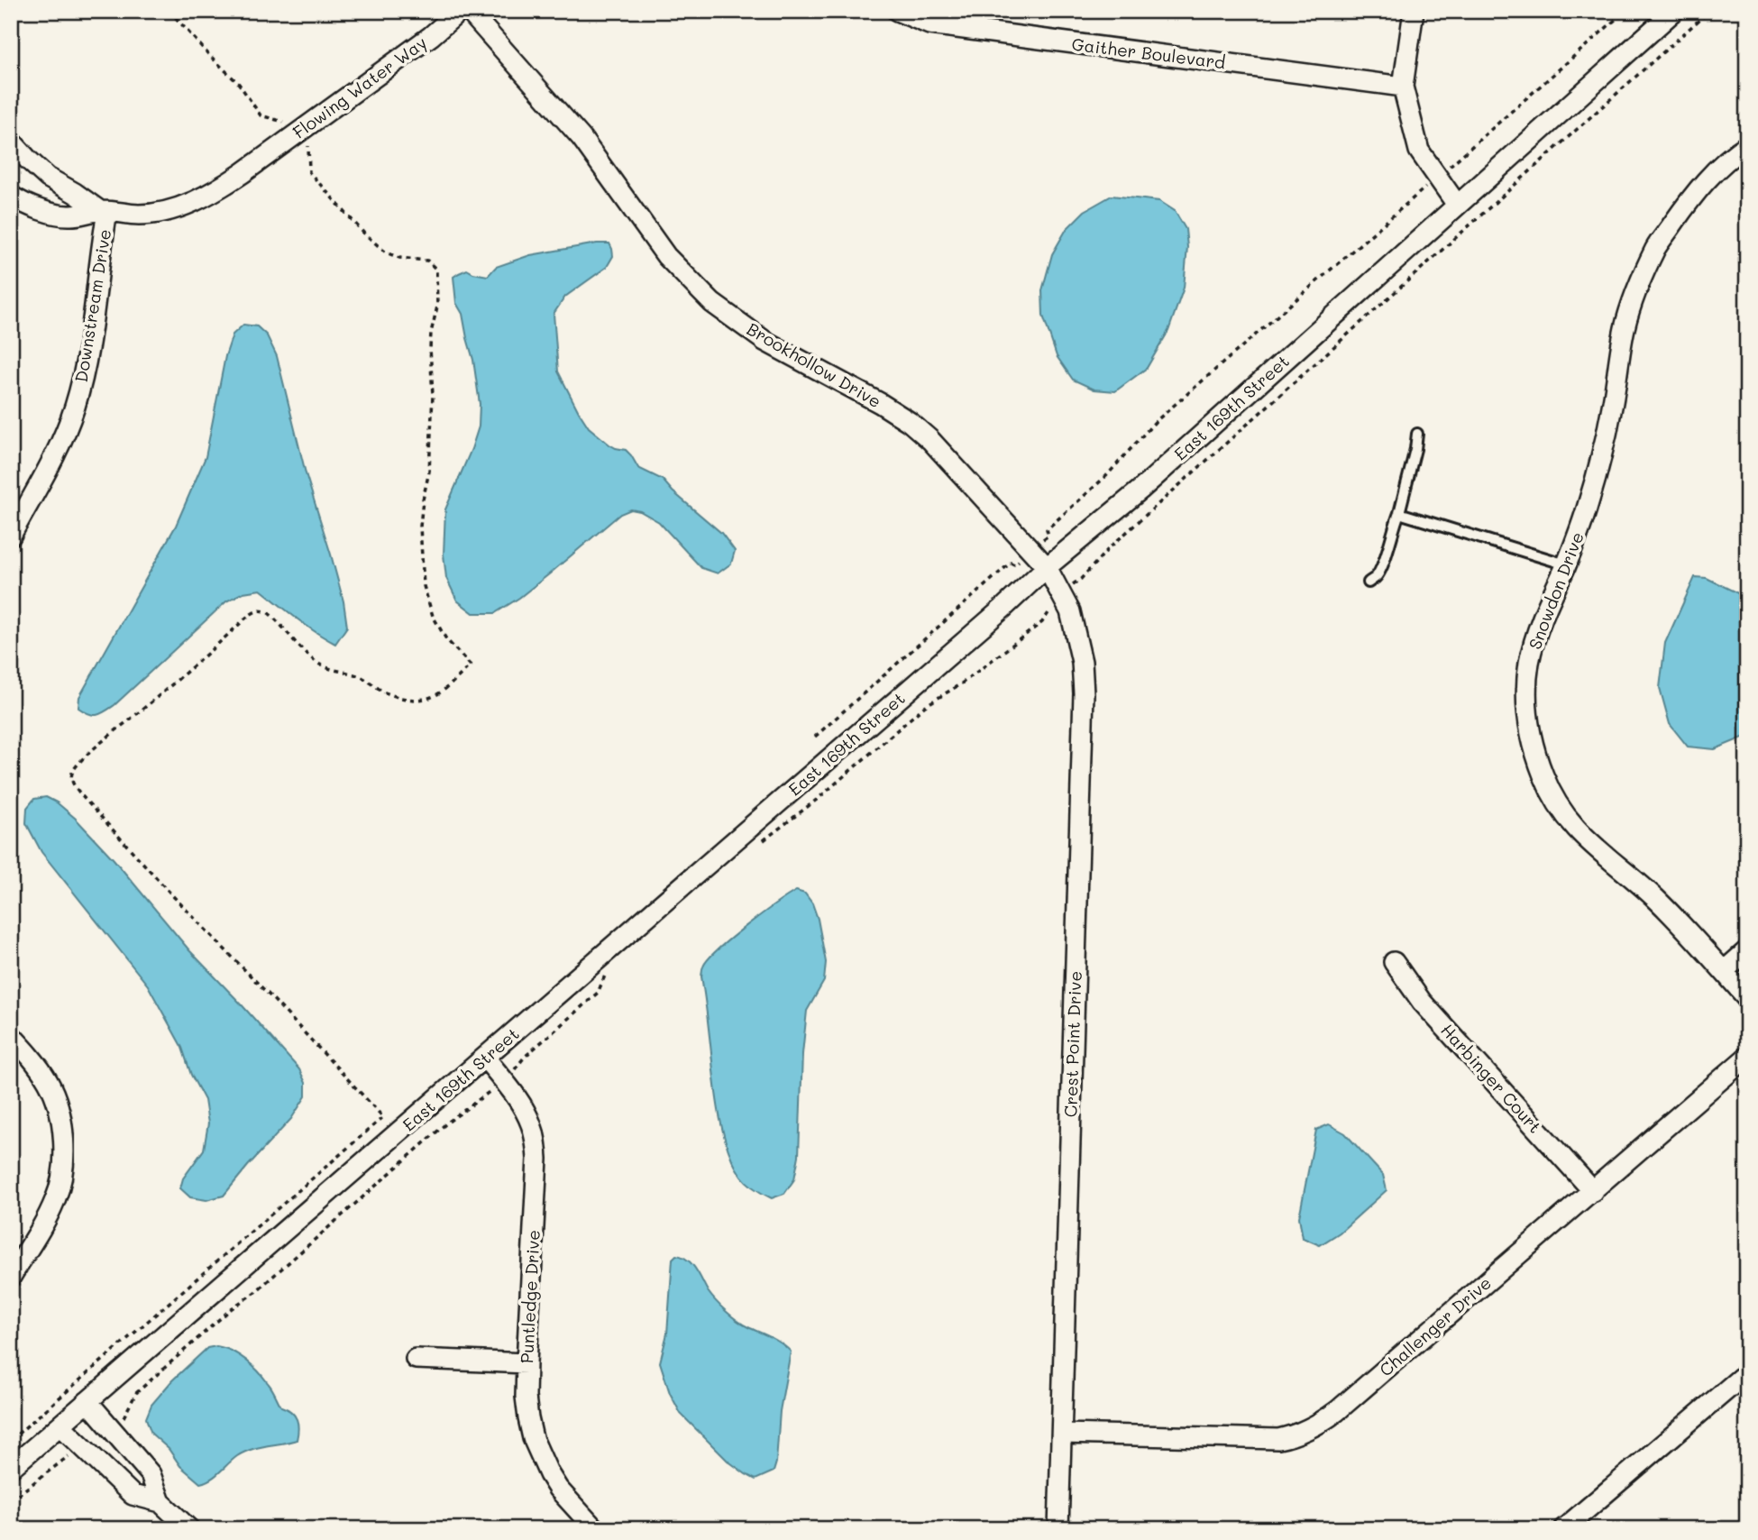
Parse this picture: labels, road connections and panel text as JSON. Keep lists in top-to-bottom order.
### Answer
{
  "streets": {
    "street": [
      "Gaither Boulevard",
      "Flowing Water Way",
      "Downstream Drive",
      "Brookhollow Drive",
      "East 169th Street",
      "Snowdon Drive",
      "Crest Point Drive",
      "Harbinger Court",
      "Puntledge Drive",
      "Challenger Drive"
    ]
  },
  "crossings": [
    ["Flowing Water Way", "Downstream Drive"],
    ["Brookhollow Drive", "East 169th Street"],
    ["Brookhollow Drive", "Crest Point Drive"],
    ["East 169th Street", "Crest Point Drive"],
    ["East 169th Street", "Puntledge Drive"],
    ["Crest Point Drive", "Challenger Drive"],
    ["Harbinger Court", "Challenger Drive"]
  ]
}
